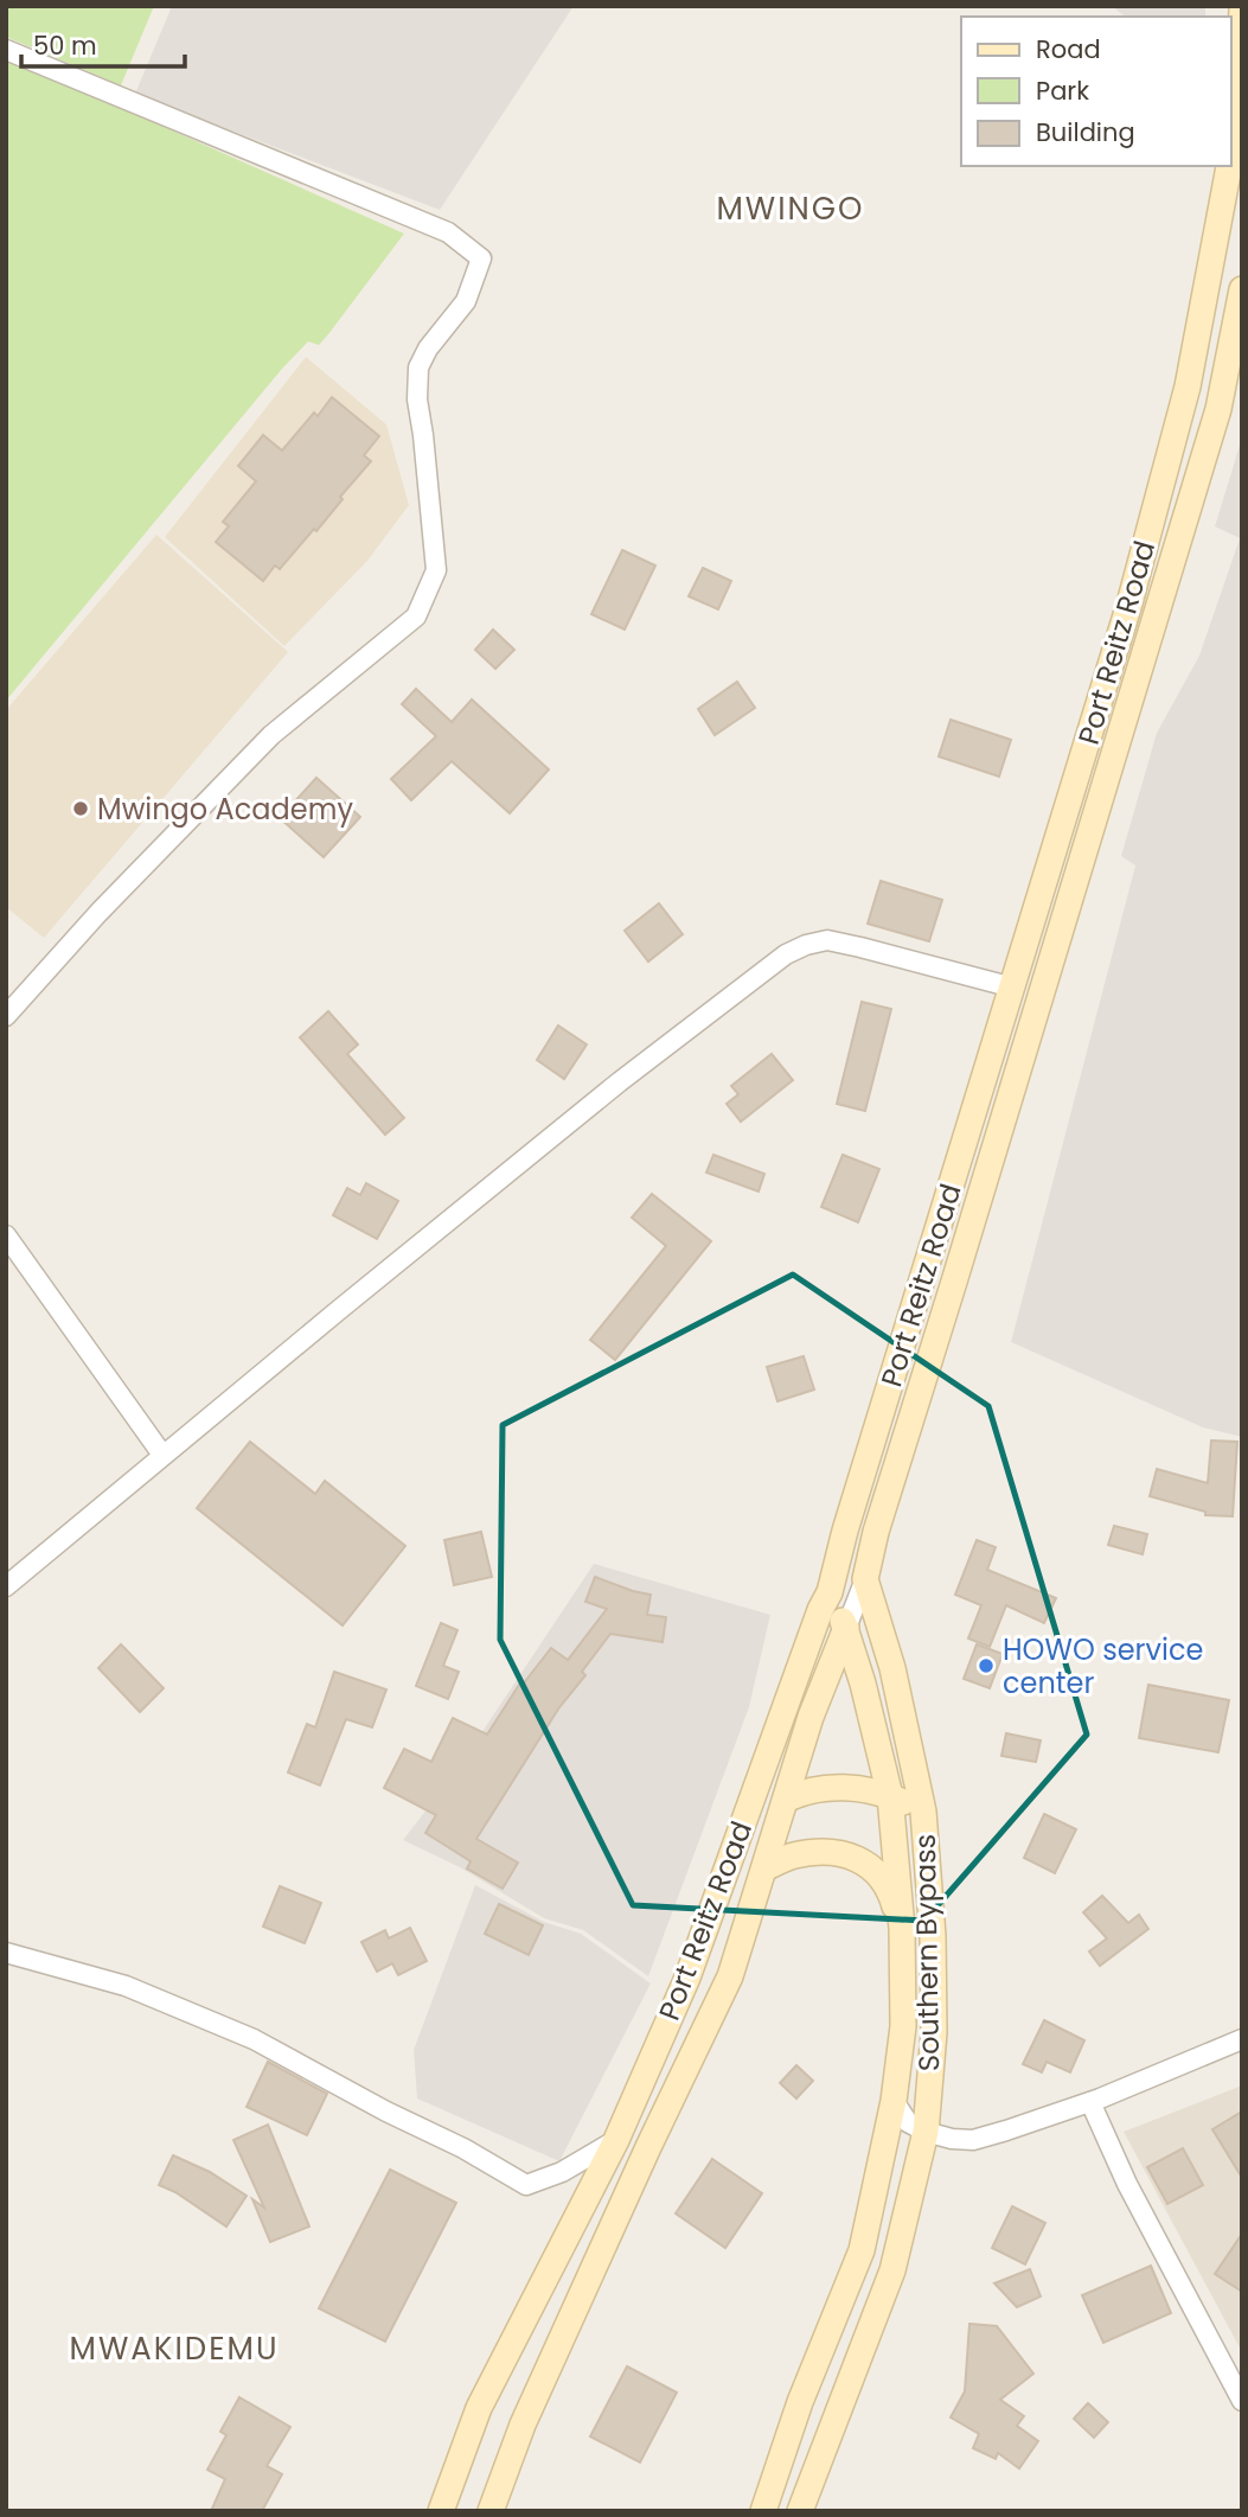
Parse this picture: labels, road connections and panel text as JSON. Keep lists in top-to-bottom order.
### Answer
{
  "streets": {
    "main road": ["Port Reitz Road", "Southern Bypass"]
  },
  "crossings": [
    ["Port Reitz Road", "Southern Bypass"]
  ],
  "districts": ["MWINGO", "MWAKIDEMU"],
  "places": ["Mwingo Academy", "HOWO service center"],
  "legend": ["Road", "Park", "Building"],
  "scale_bar": "50 m"
}
